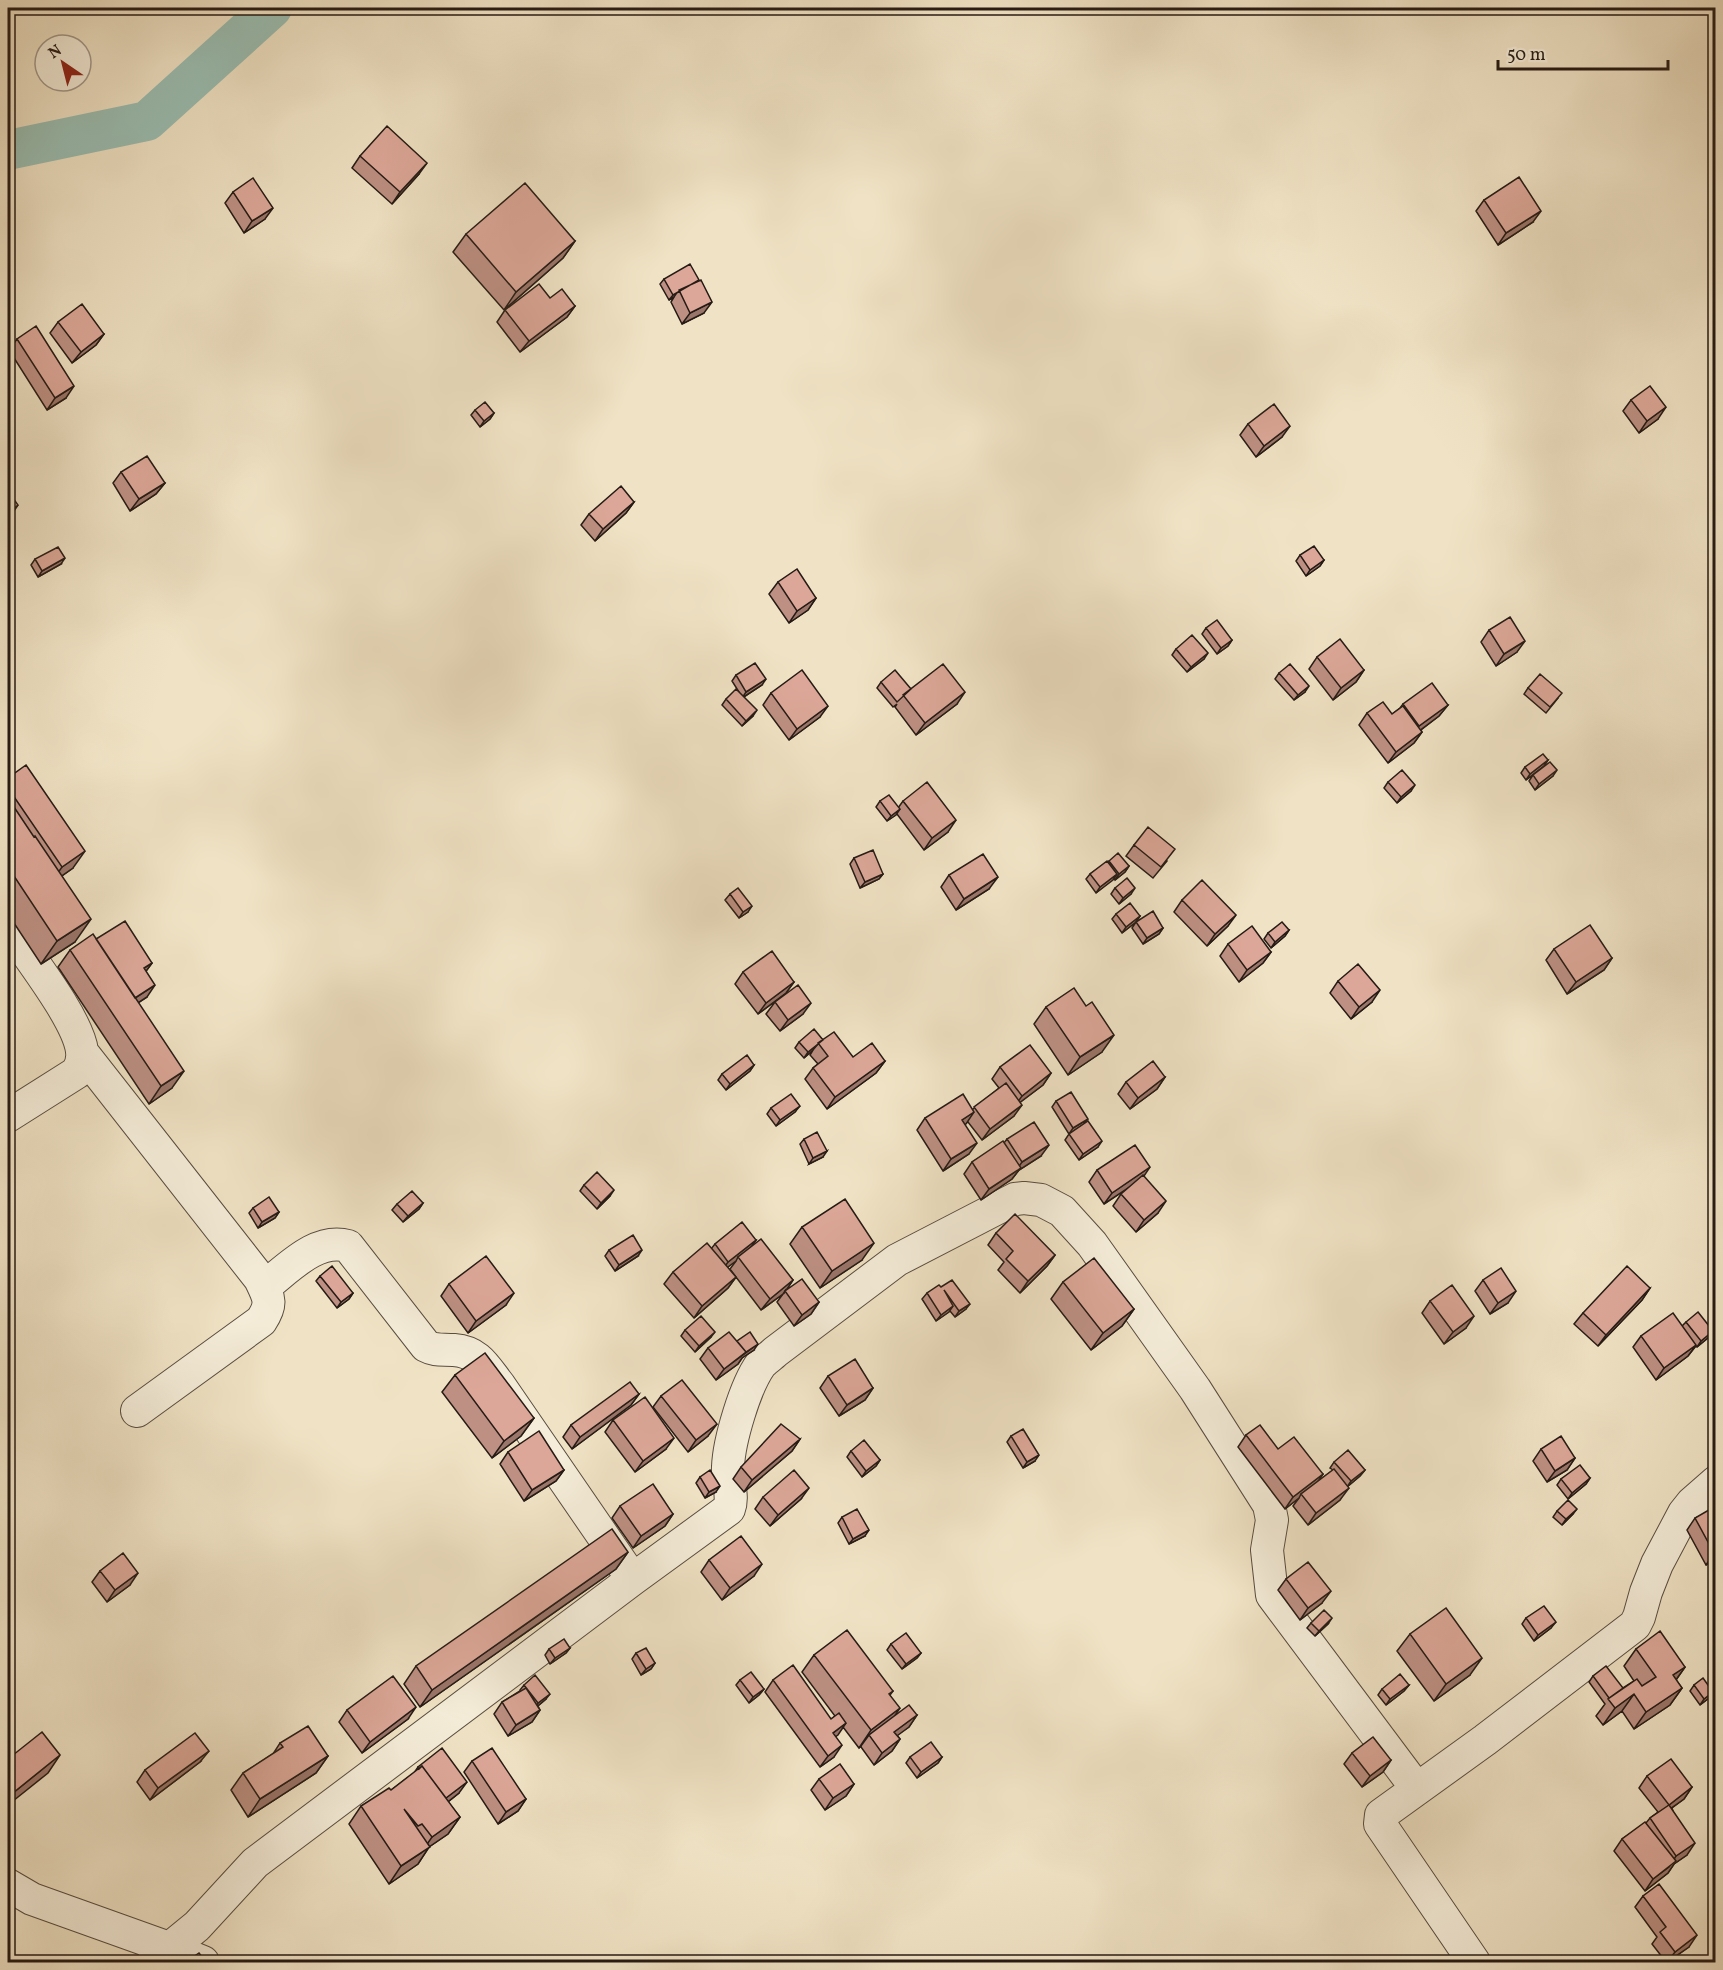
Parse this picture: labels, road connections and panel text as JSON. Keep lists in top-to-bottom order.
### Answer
{
  "scale_bar": "50 m",
  "north": "top left"
}
